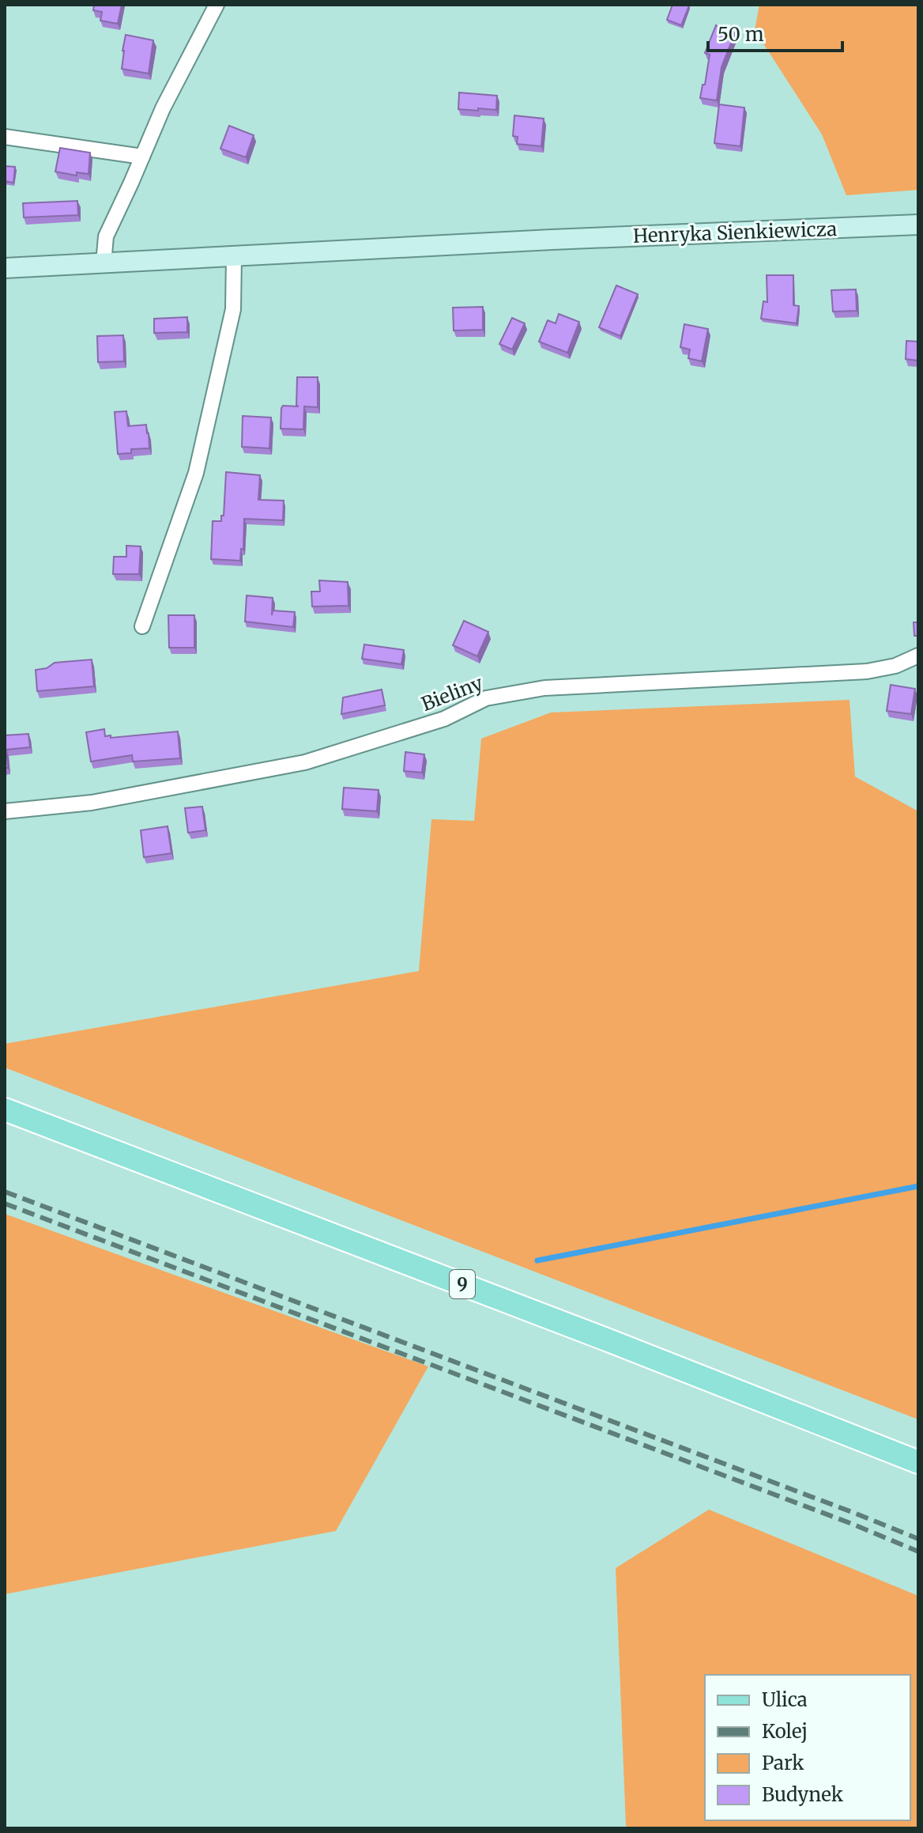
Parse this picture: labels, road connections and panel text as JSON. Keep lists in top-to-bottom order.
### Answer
{
  "streets": {
    "main road": ["Henryka Sienkiewicza", "9"],
    "street": ["Bieliny"]
  },
  "legend": [
    "Ulica",
    "Kolej",
    "Park",
    "Budynek"
  ],
  "scale_bar": "50 m"
}
